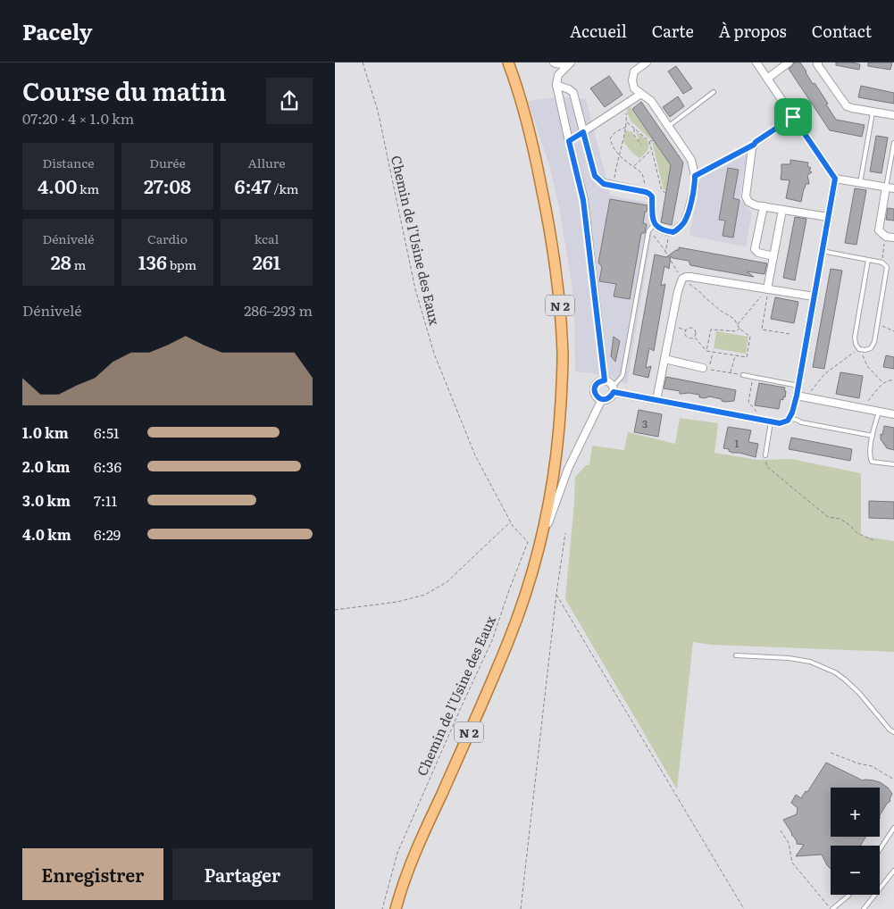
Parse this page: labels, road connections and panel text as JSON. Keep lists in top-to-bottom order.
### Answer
{
  "streets": {
    "main road": ["N 2"],
    "path": ["Chemin de l'Usine des Eaux"]
  },
  "house_numbers": ["3", "1"],
  "page": {
    "header": "Pacely",
    "nav": [
      "Accueil",
      "Carte",
      "À propos",
      "Contact"
    ],
    "heading": ["Course du matin", "07:20 · 4 × 1.0 km"],
    "stats": [
      ["Distance", "4.00 km"],
      ["Durée", "27:08"],
      ["Allure", "6:47 /km"],
      ["Dénivelé", "28 m"],
      ["Cardio", "136 bpm"],
      ["kcal", "261"]
    ],
    "chart": ["Dénivelé", "286–293 m"],
    "list": [
      {
        "name": "1.0 km",
        "note": "6:51"
      },
      {
        "name": "2.0 km",
        "note": "6:36"
      },
      {
        "name": "3.0 km",
        "note": "7:11"
      },
      {
        "name": "4.0 km",
        "note": "6:29"
      }
    ],
    "map_buttons": ["+", "−"],
    "buttons": ["Enregistrer", "Partager"]
  }
}
